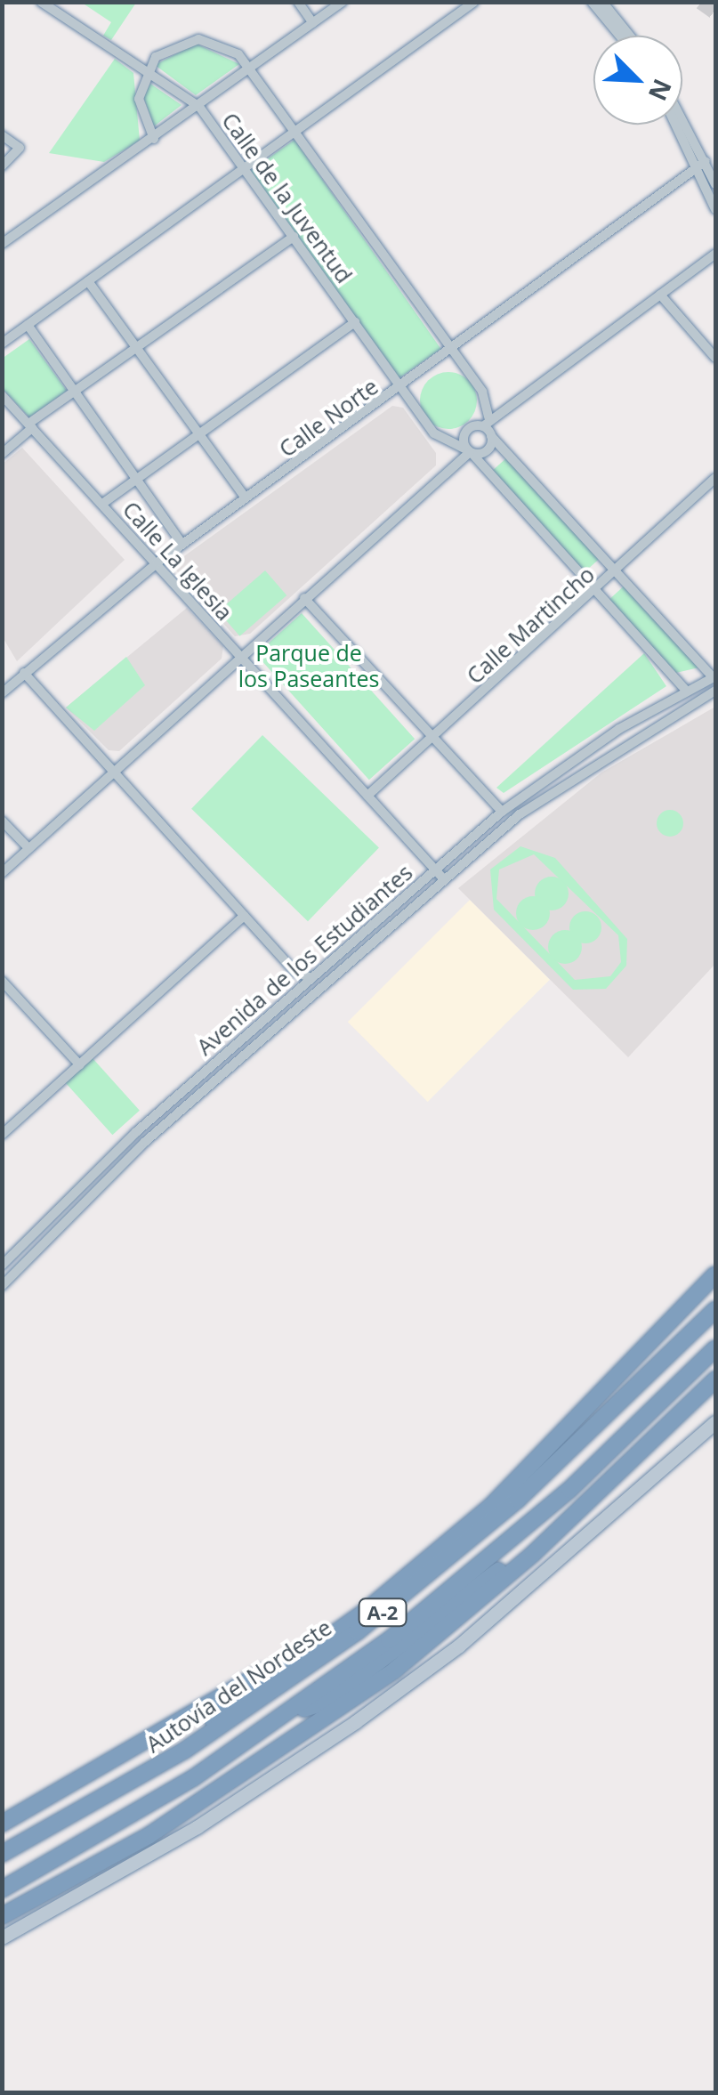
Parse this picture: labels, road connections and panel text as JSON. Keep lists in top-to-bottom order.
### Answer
{
  "streets": {
    "highway": ["A-2", "Autovía del Nordeste"],
    "street": [
      "Calle de la Juventud",
      "Calle Norte",
      "Calle La Iglesia",
      "Calle Martincho",
      "Avenida de los Estudiantes"
    ]
  },
  "crossings": [
    ["Calle de la Juventud", "Calle Norte"],
    ["Calle de la Juventud", "Calle Martincho"],
    ["Calle de la Juventud", "Avenida de los Estudiantes"],
    ["Calle Norte", "Calle La Iglesia"],
    ["Calle La Iglesia", "Calle Martincho"],
    ["Calle La Iglesia", "Avenida de los Estudiantes"]
  ],
  "parks": ["Parque de los Paseantes"],
  "north": "bottom right"
}
